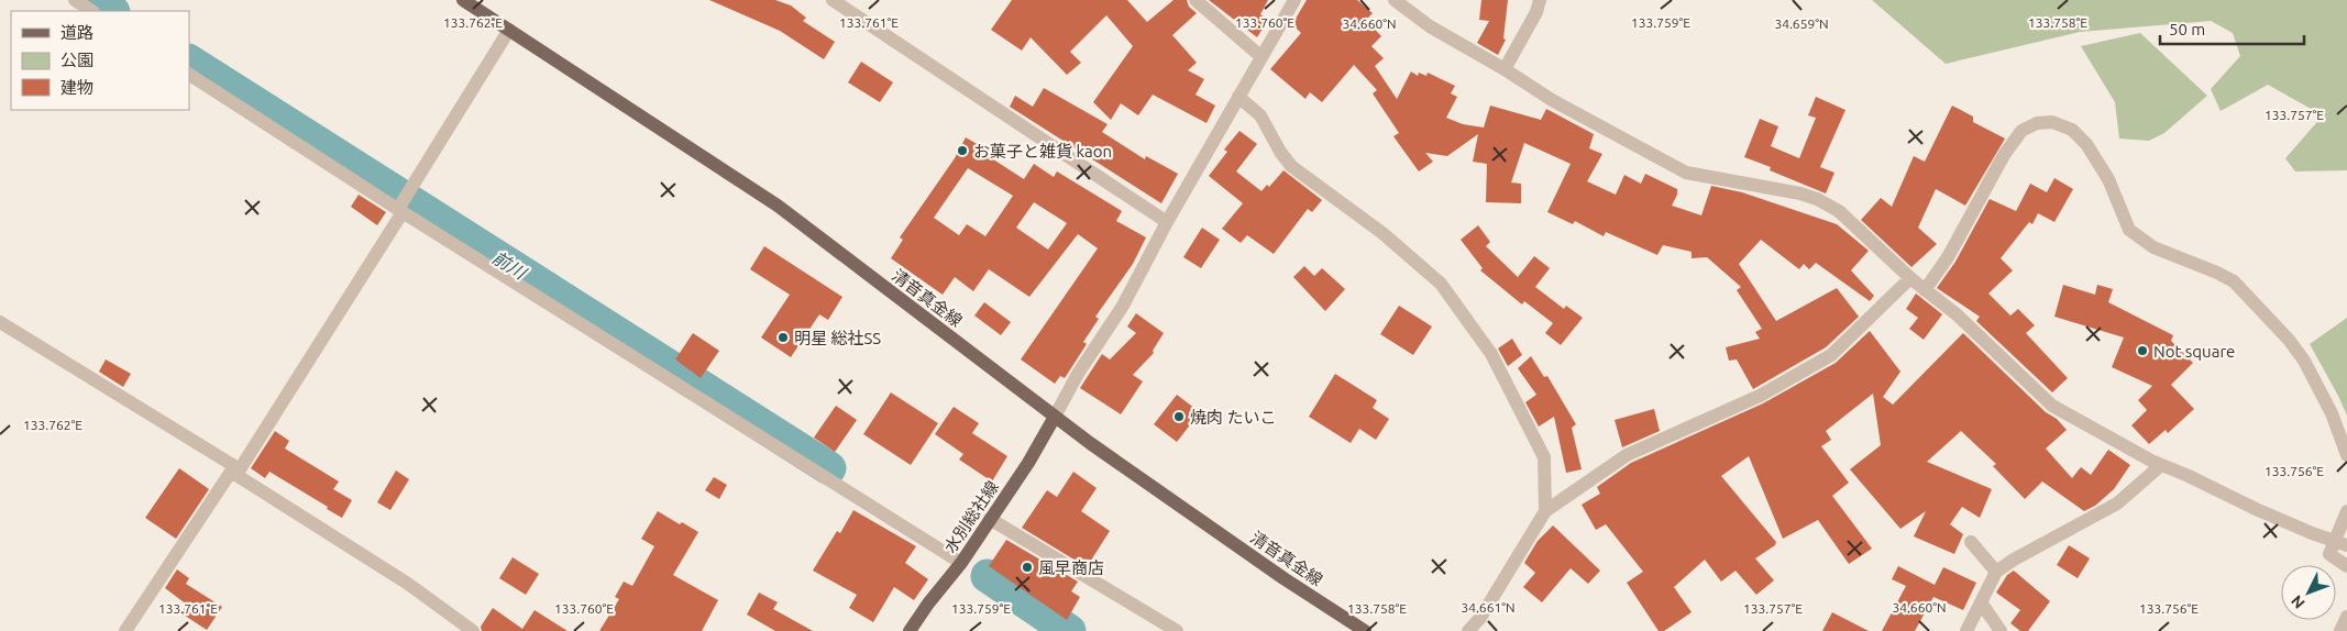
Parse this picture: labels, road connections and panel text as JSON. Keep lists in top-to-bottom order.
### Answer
{
  "streets": {
    "main road": ["清音真金線", "水別総社線"]
  },
  "crossings": [
    ["清音真金線", "水別総社線"]
  ],
  "water": ["前川"],
  "places": [
    "お菓子と雑貨 kaon",
    "明星 総社SS",
    "Not square",
    "焼肉 たいこ",
    "風早商店"
  ],
  "legend": ["道路", "公園", "建物"],
  "scale_bar": "50 m",
  "north": "bottom left",
  "coordinates": [
    "133.762°E",
    "133.761°E",
    "133.760°E",
    "133.759°E",
    "133.758°E",
    "34.660°N",
    "34.659°N",
    "133.757°E",
    "133.756°E",
    "34.661°N"
  ]
}
